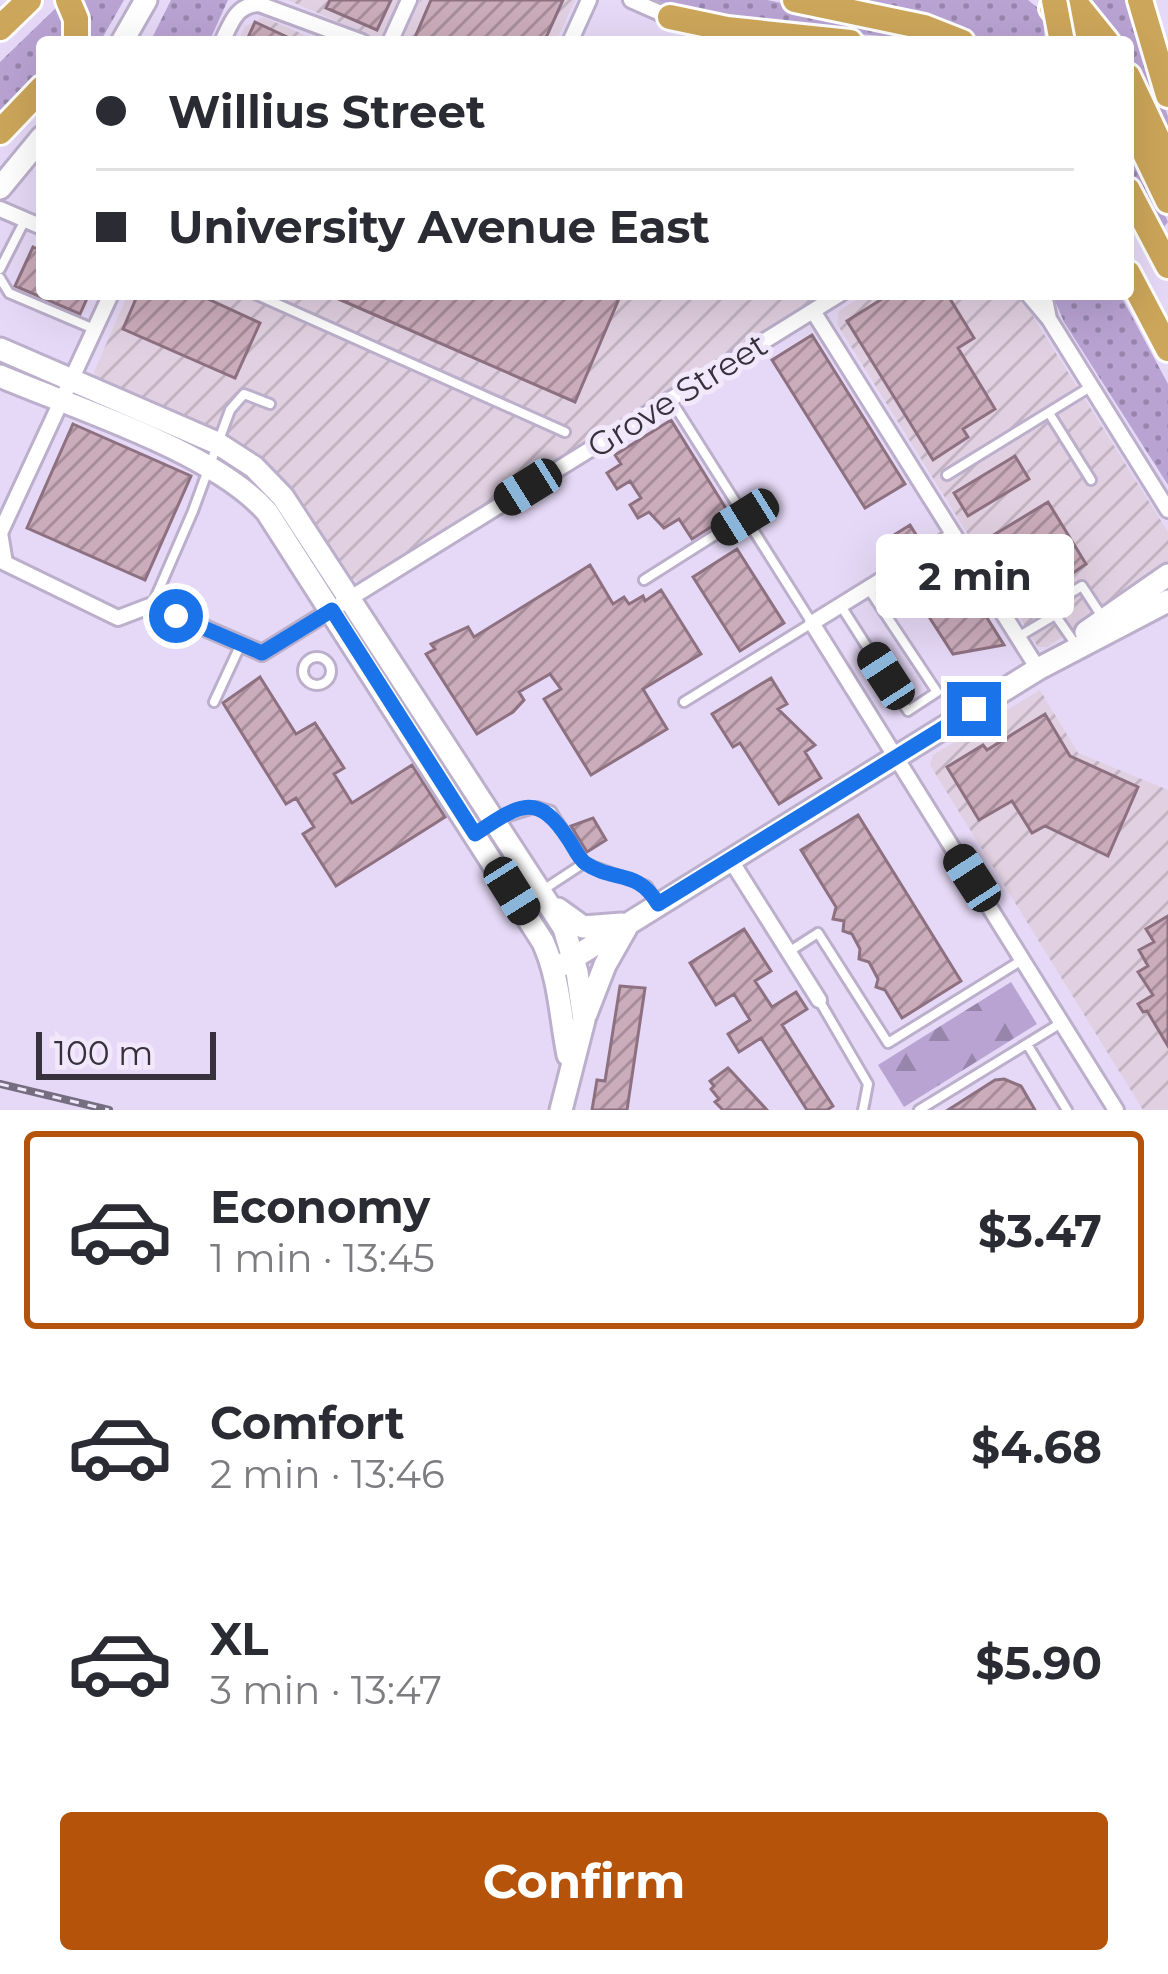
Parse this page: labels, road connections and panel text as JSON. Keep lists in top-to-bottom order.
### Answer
{
  "streets": {
    "street": ["Grove Street"]
  },
  "scale_bar": "100 m",
  "page": {
    "banner": ["Willius Street", "University Avenue East"],
    "bubble": "2 min",
    "scale": "100 m",
    "list": [
      {
        "name": "Economy",
        "note": "1 min · 13:45",
        "value": "$3.47"
      },
      {
        "name": "Comfort",
        "note": "2 min · 13:46",
        "value": "$4.68"
      },
      {
        "name": "XL",
        "note": "3 min · 13:47",
        "value": "$5.90"
      }
    ],
    "buttons": "Confirm"
  }
}
